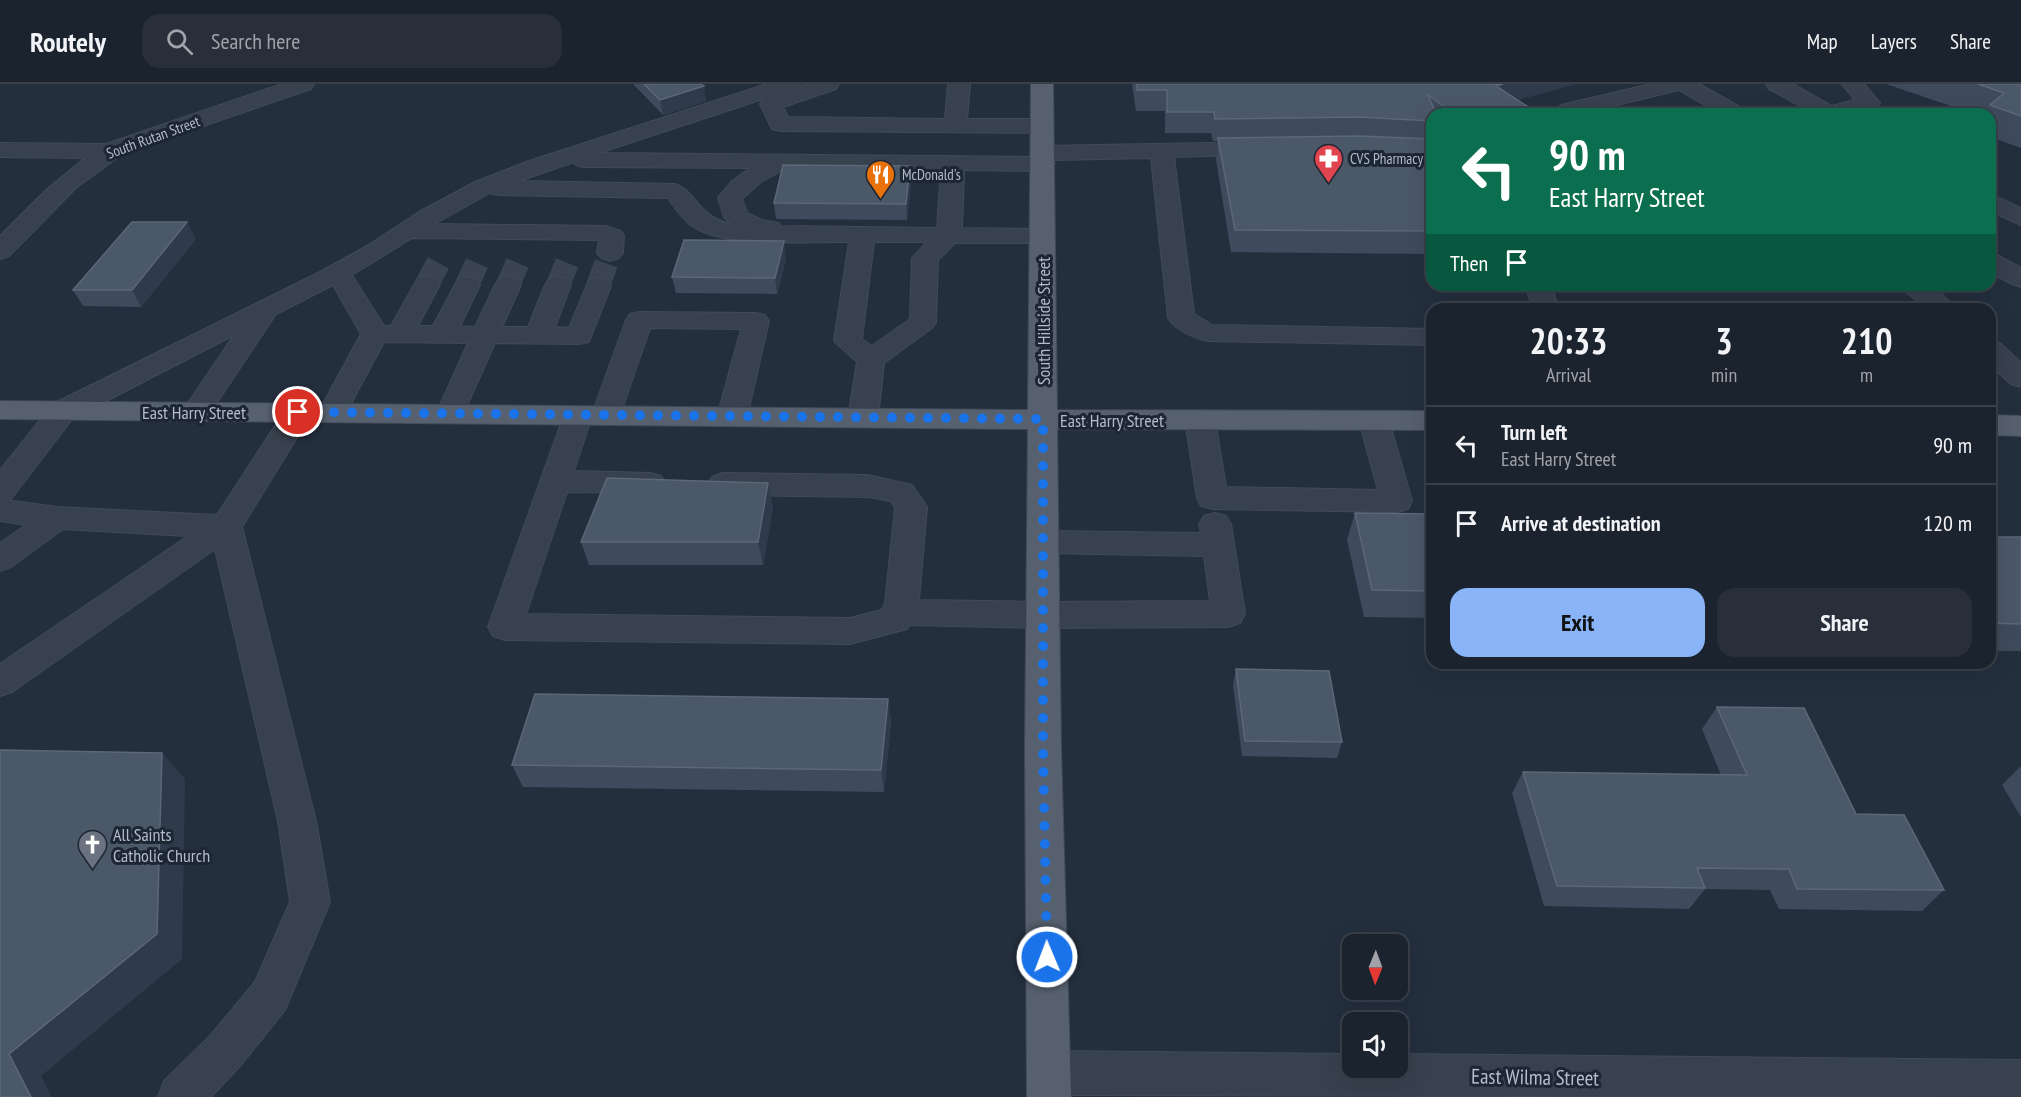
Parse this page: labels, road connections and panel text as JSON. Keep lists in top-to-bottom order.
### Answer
{
  "streets": {
    "main road": ["South Hillside Street", "East Harry Street"],
    "street": ["South Rutan Street", "East Wilma Street"]
  },
  "crossings": [
    ["South Hillside Street", "East Harry Street"],
    ["South Hillside Street", "East Wilma Street"]
  ],
  "places": {
    "pharmacy": ["CVS Pharmacy"],
    "restaurant": ["McDonald's"],
    "church": ["All Saints Catholic Church"]
  },
  "north": "bottom",
  "page": {
    "header": "Routely",
    "search": "Search here",
    "nav": ["Map", "Layers", "Share"],
    "turn": ["90 m", "East Harry Street"],
    "then": "Then",
    "eta": [
      "20:33",
      "Arrival",
      "3",
      "min",
      "210",
      "m"
    ],
    "list": [
      {
        "name": "Turn left",
        "note": "East Harry Street",
        "value": "90 m"
      },
      {
        "name": "Arrive at destination",
        "value": "120 m"
      }
    ],
    "buttons": ["Exit", "Share"]
  }
}
